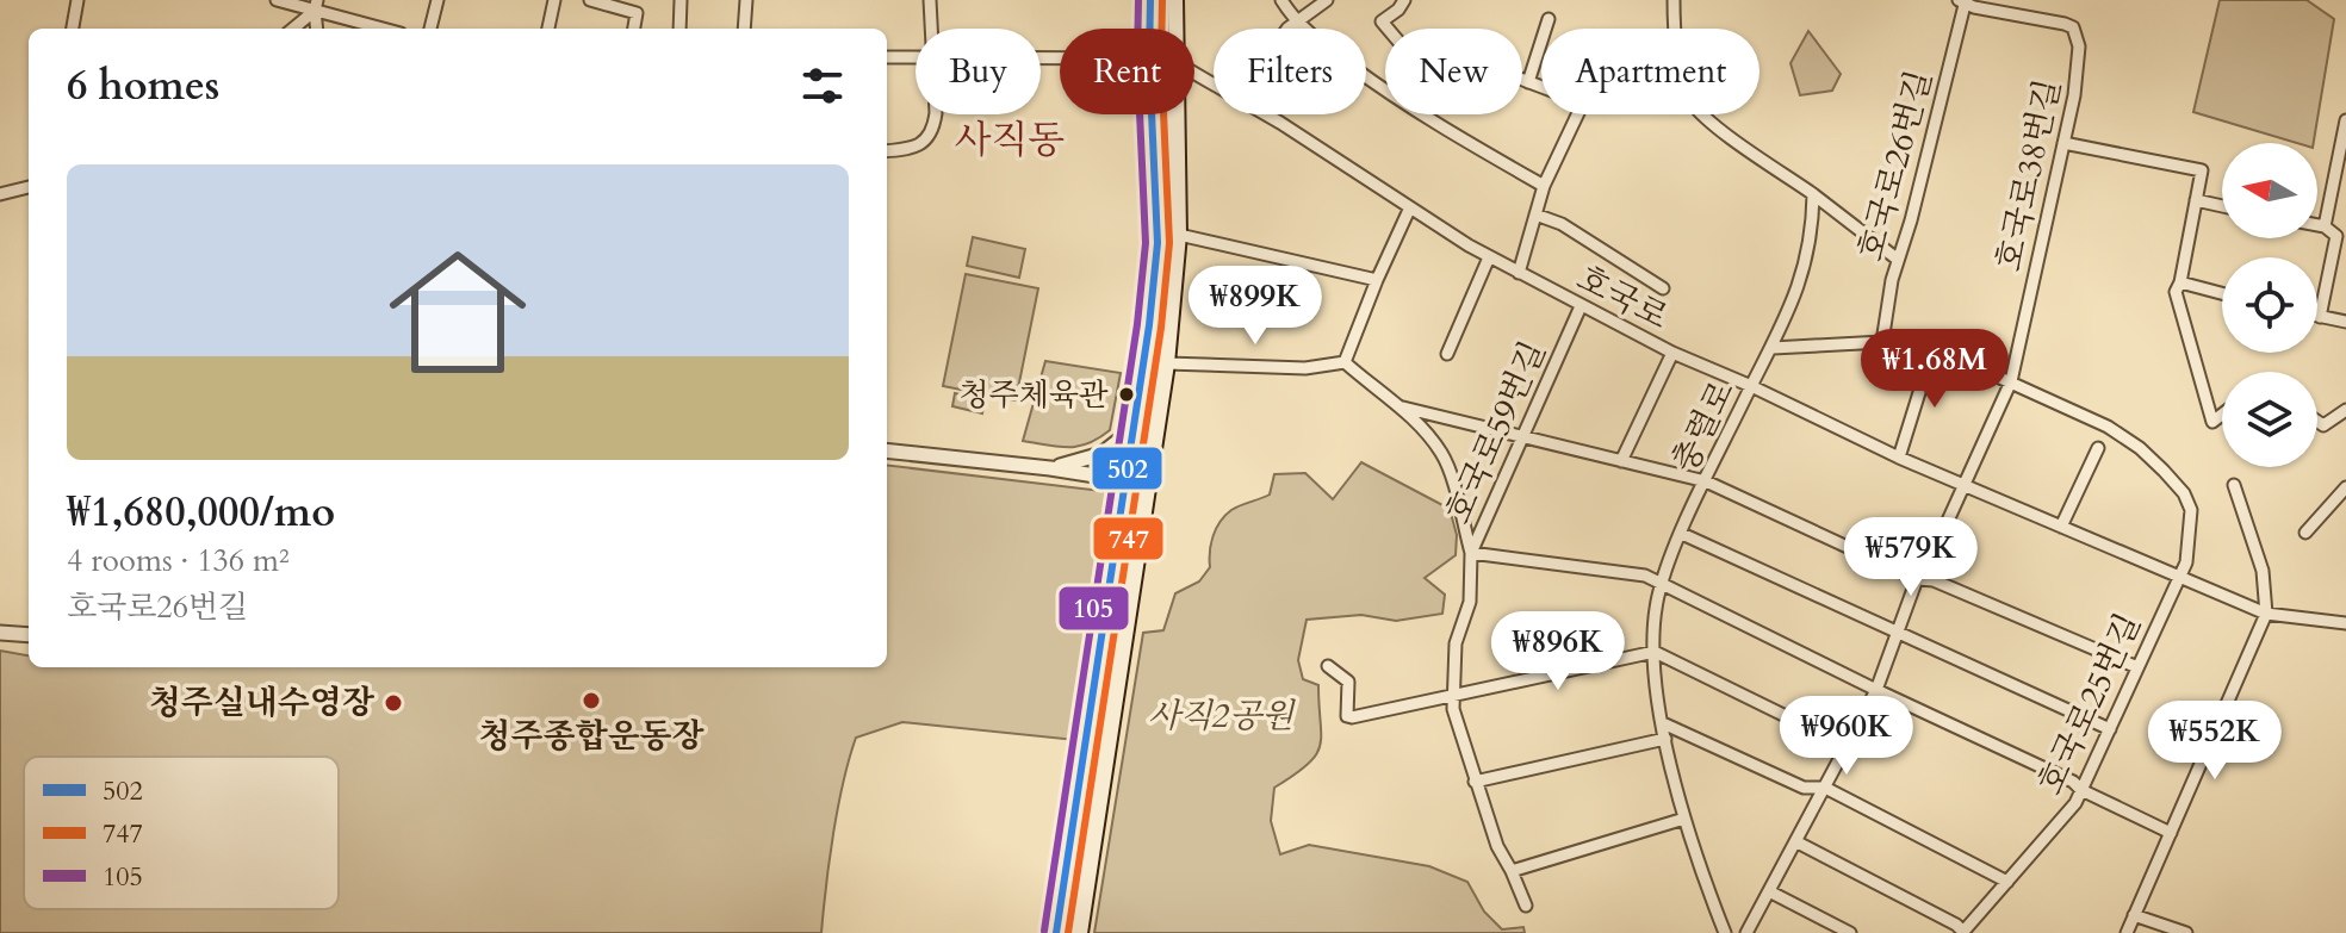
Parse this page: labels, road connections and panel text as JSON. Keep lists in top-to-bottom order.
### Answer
{
  "streets": {
    "street": [
      "호국로26번길",
      "호국로38번길",
      "호국로",
      "충렬로",
      "호국로59번길",
      "호국로25번길"
    ]
  },
  "crossings": [
    ["호국로26번길", "호국로38번길"],
    ["호국로38번길", "호국로"],
    ["호국로38번길", "호국로25번길"],
    ["호국로", "충렬로"],
    ["호국로", "호국로59번길"],
    ["호국로", "호국로25번길"]
  ],
  "districts": ["사직동"],
  "parks": ["사직2공원"],
  "places": ["청주체육관", "청주종합운동장", "청주실내수영장"],
  "lines": ["transit line 502", "transit line 747", "transit line 105"],
  "legend": ["502", "747", "105"],
  "north": "left",
  "page": {
    "chip": [
      "Buy",
      "Rent",
      "Filters",
      "New",
      "Apartment"
    ],
    "heading": "6 homes",
    "list": [
      {
        "name": "₩1,680,000/mo",
        "note": "4 rooms · 136 m² · 호국로26번길"
      }
    ],
    "price": [
      "₩899K",
      "₩1.68M",
      "₩579K",
      "₩896K",
      "₩960K",
      "₩552K"
    ]
  }
}
